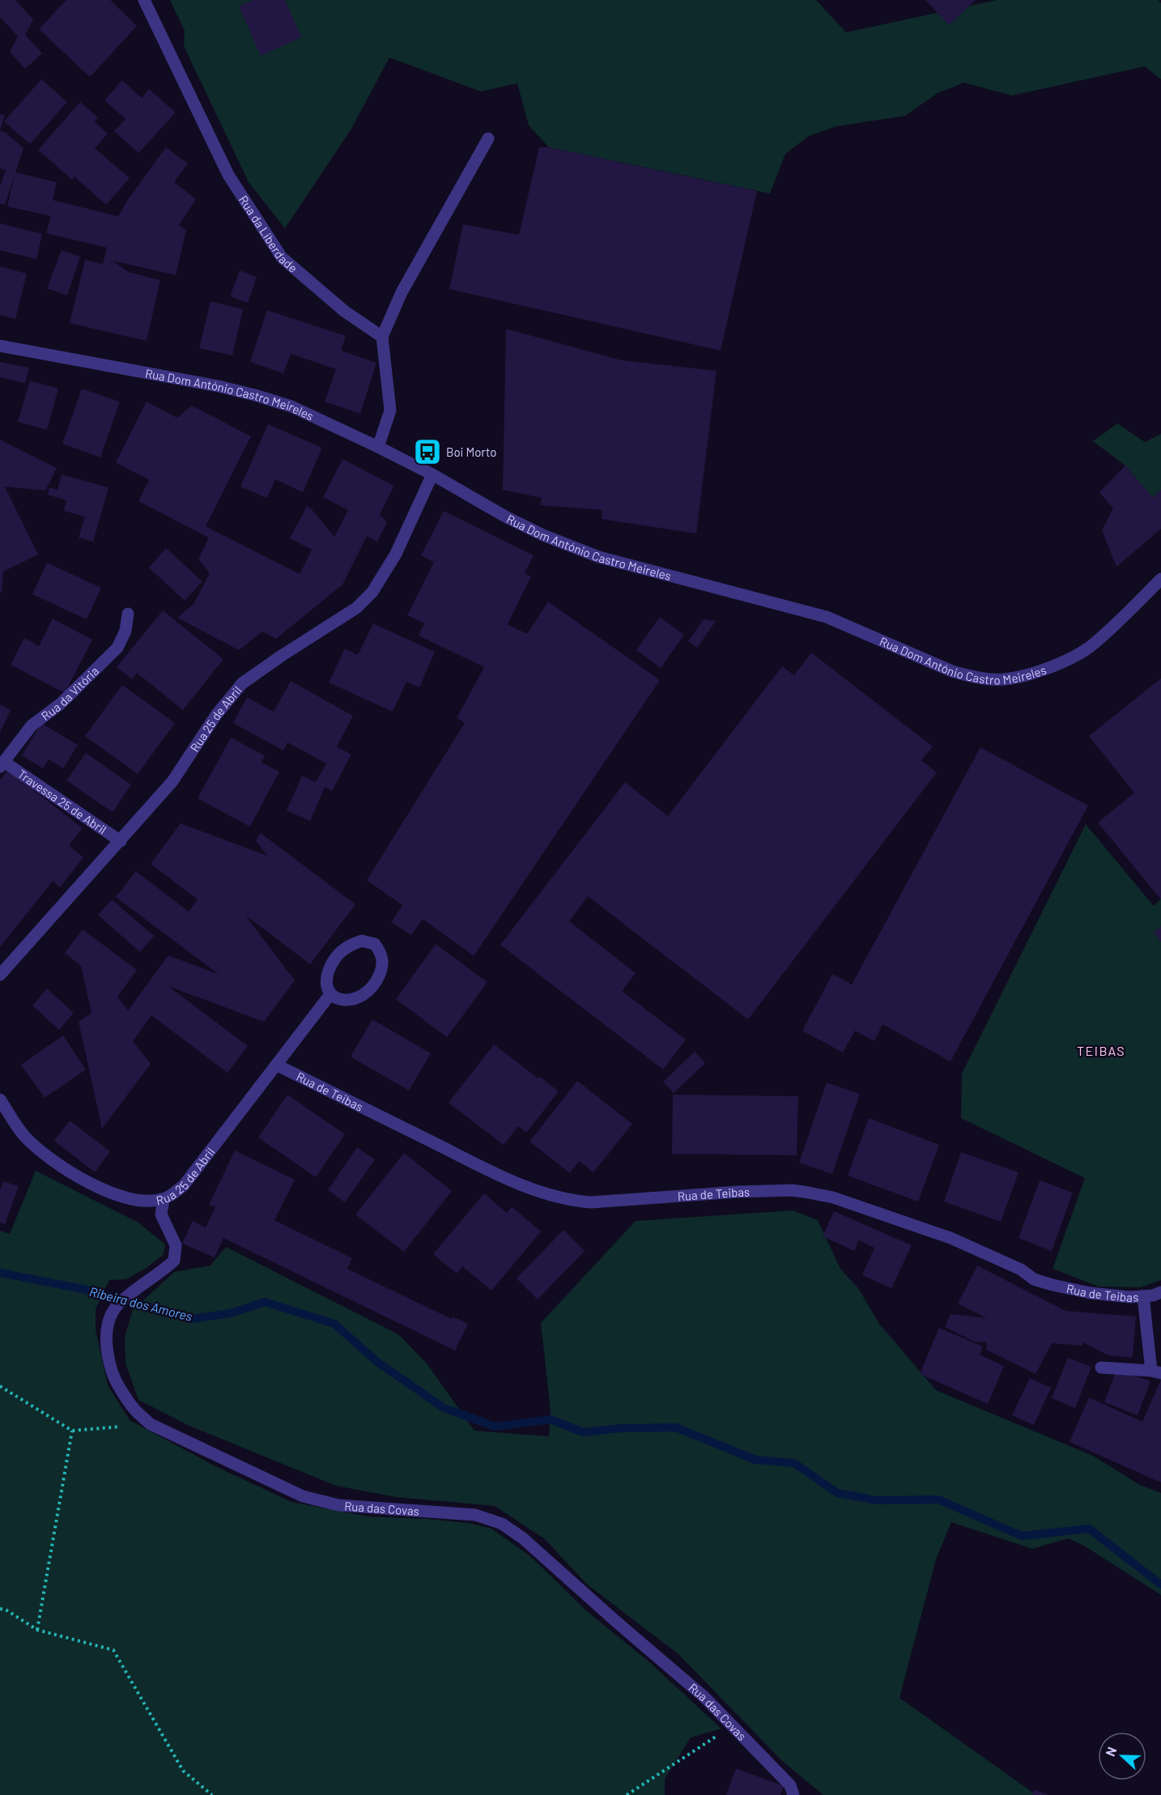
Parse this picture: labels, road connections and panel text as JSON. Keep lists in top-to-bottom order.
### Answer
{
  "streets": {
    "street": [
      "Rua da Liberdade",
      "Rua Dom António Castro Meireles",
      "Rua da Vitória",
      "Rua 25 de Abril",
      "Travessa 25 de Abril",
      "Rua de Teibas",
      "Rua das Covas"
    ]
  },
  "crossings": [
    ["Rua Dom António Castro Meireles", "Rua 25 de Abril"],
    ["Rua da Vitória", "Travessa 25 de Abril"],
    ["Rua 25 de Abril", "Travessa 25 de Abril"],
    ["Rua 25 de Abril", "Rua de Teibas"],
    ["Rua 25 de Abril", "Rua das Covas"]
  ],
  "districts": ["TEIBAS"],
  "water": ["Ribeira dos Amores"],
  "places": {
    "bus stop": ["Boi Morto"]
  },
  "north": "left"
}
